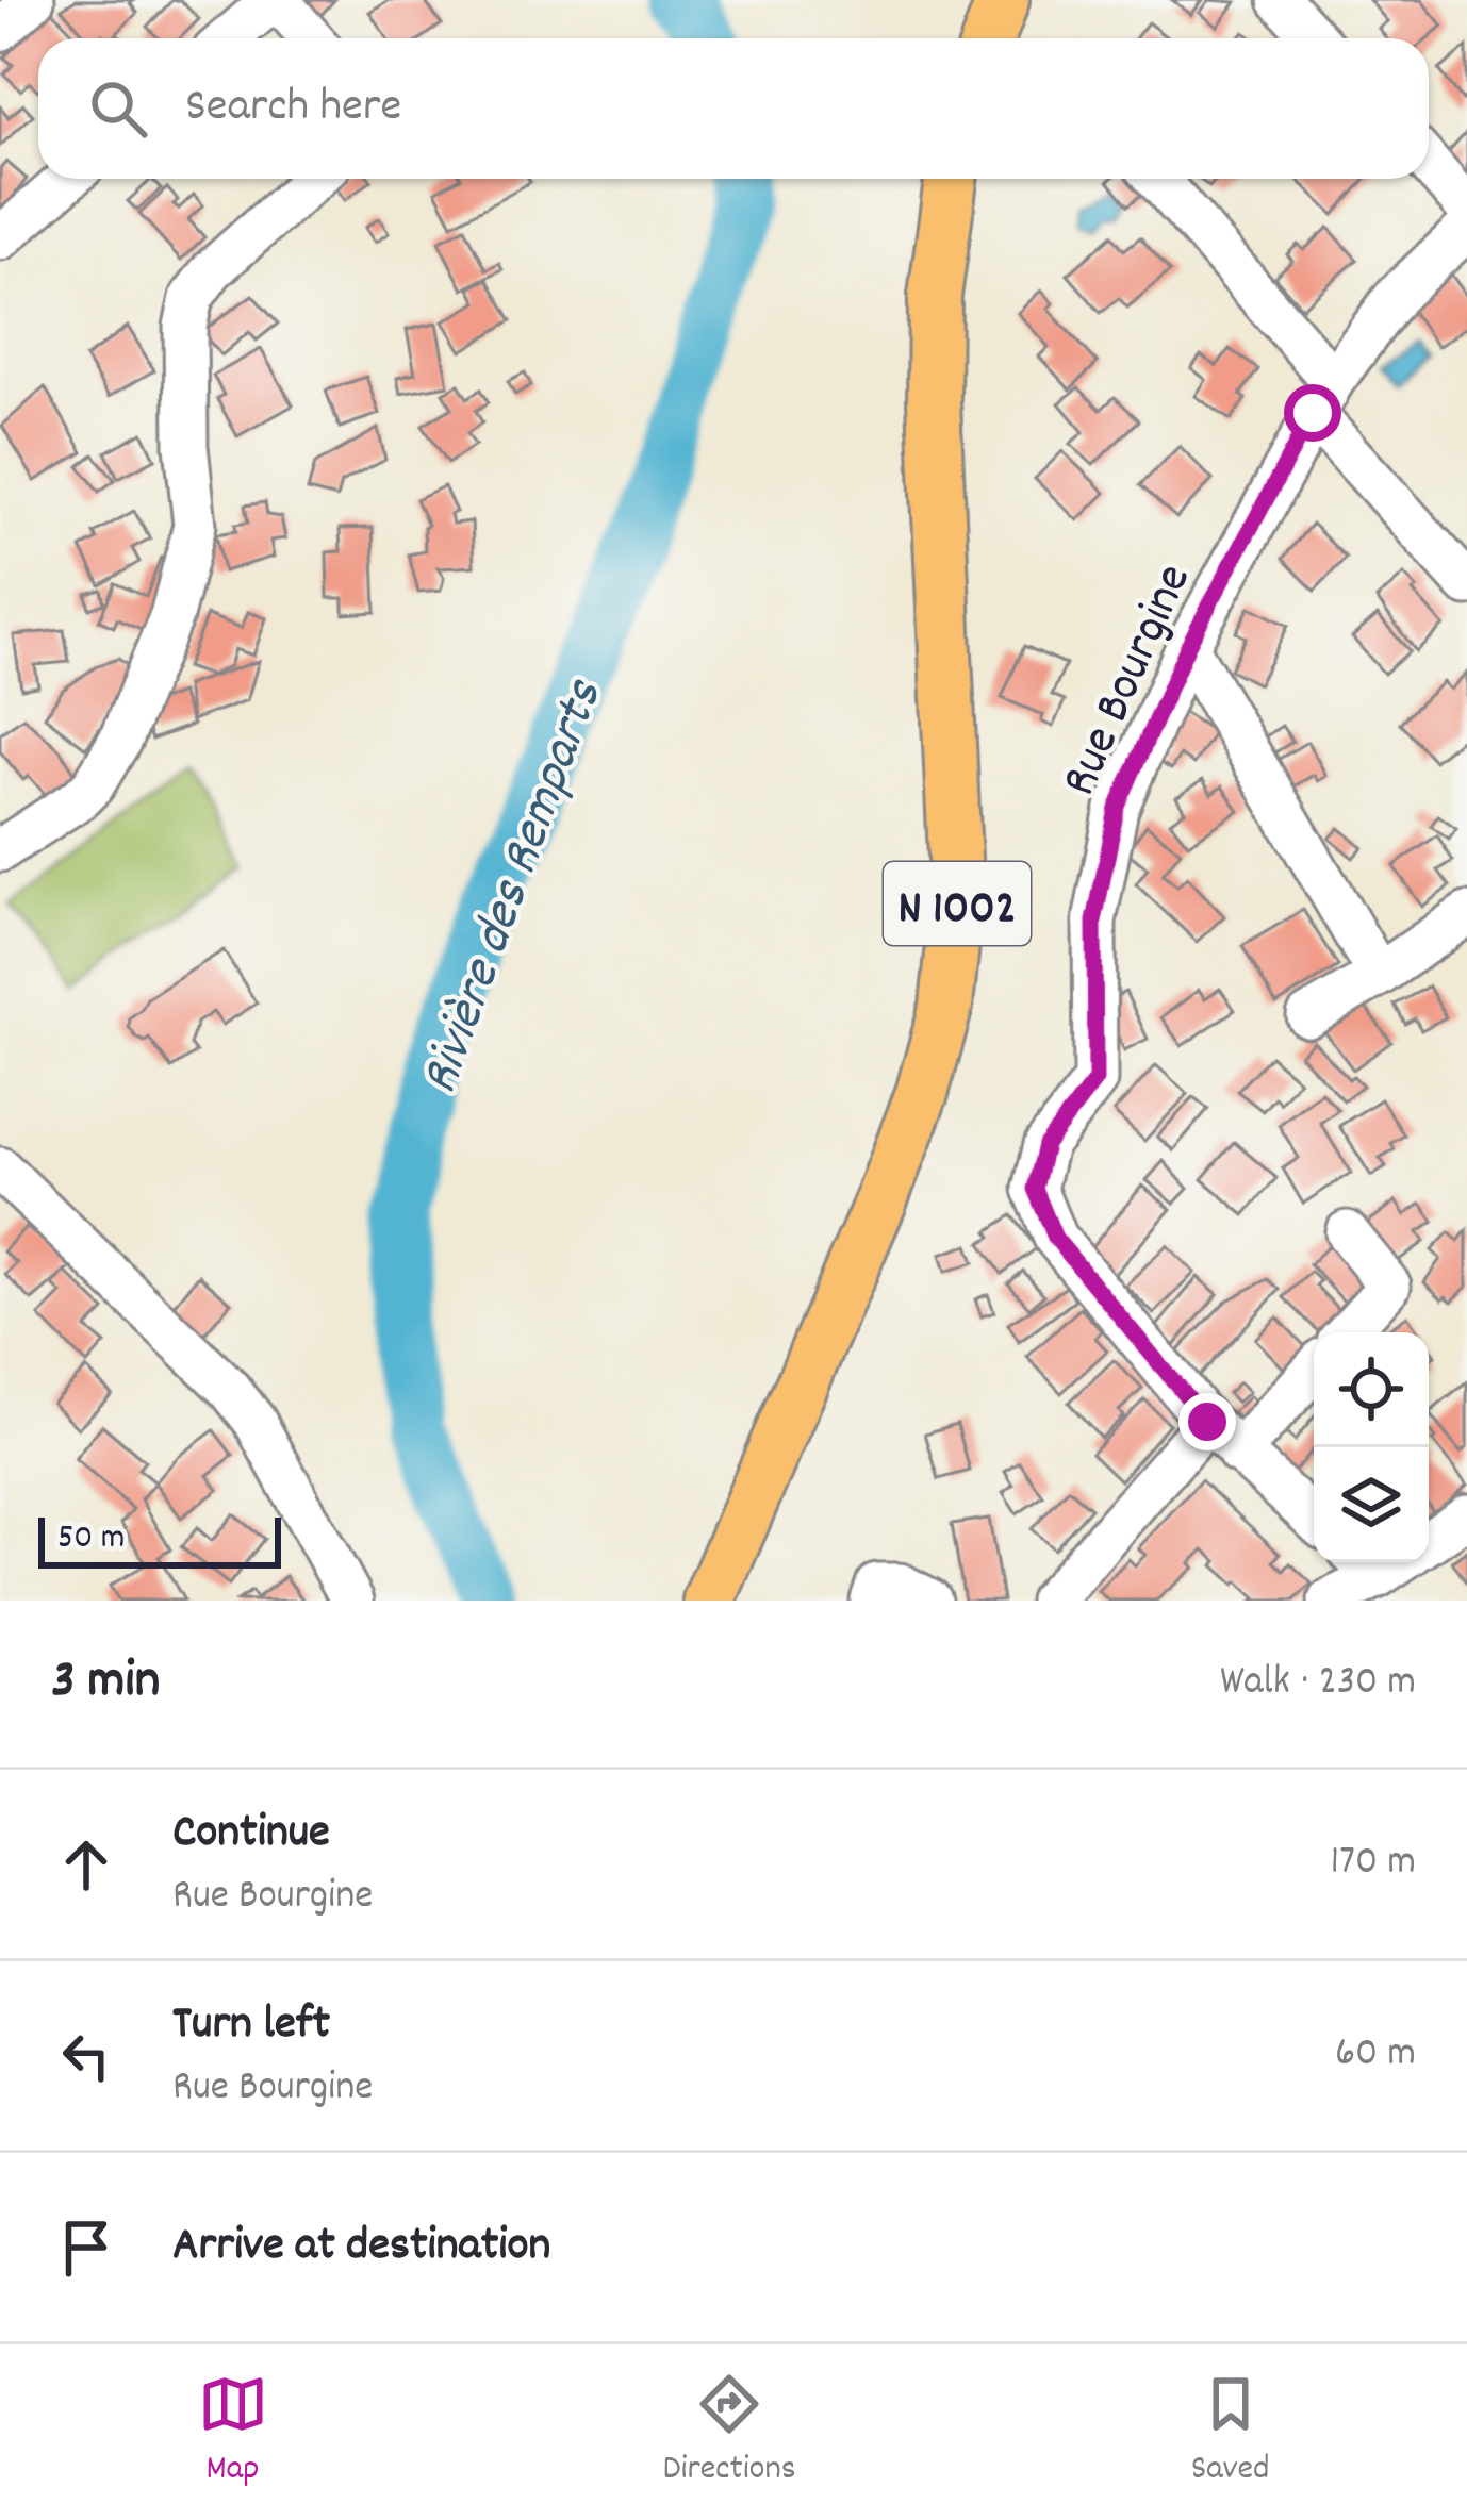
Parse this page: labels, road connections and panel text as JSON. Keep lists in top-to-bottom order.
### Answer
{
  "streets": {
    "main road": ["N 1002"],
    "street": ["Rue Bourgine"]
  },
  "water": ["Rivière des Remparts"],
  "scale_bar": "50 m",
  "page": {
    "search": "Search here",
    "scale": "50 m",
    "heading": ["3 min", "Walk · 230 m"],
    "list": [
      ["Continue", "Rue Bourgine", "170 m"],
      ["Turn left", "Rue Bourgine", "60 m"],
      "Arrive at destination"
    ],
    "nav": ["Map", "Directions", "Saved"]
  }
}
